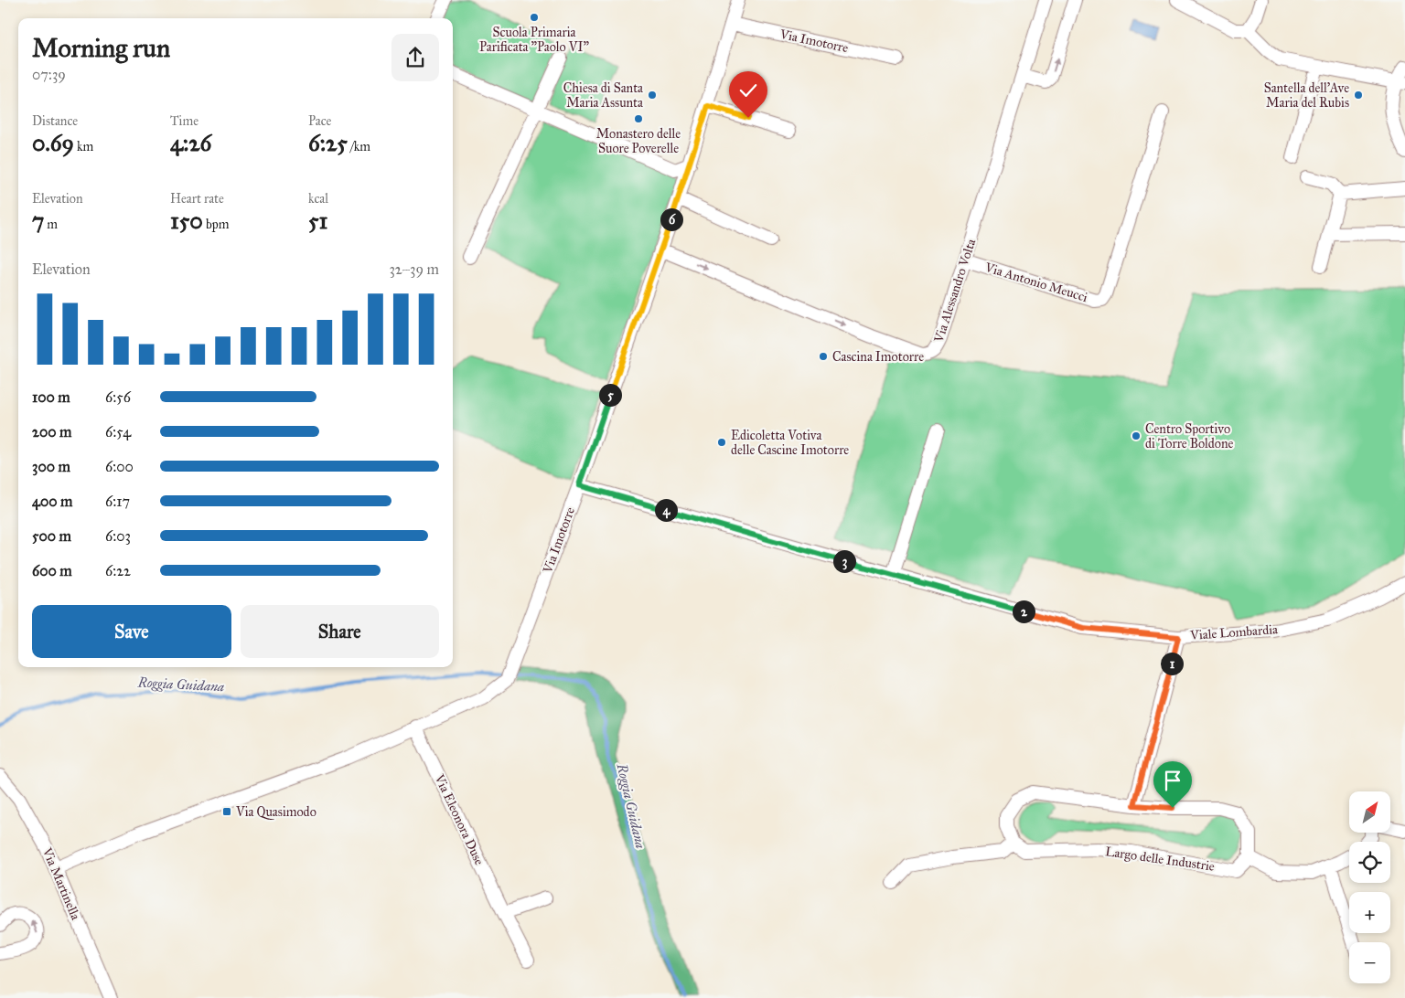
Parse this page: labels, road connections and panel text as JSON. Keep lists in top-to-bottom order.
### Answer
{
  "streets": {
    "street": [
      "Via Imotorre",
      "Via Antonio Meucci",
      "Via Alessandro Volta",
      "Viale Lombardia",
      "Via Eleonora Duse",
      "Largo delle Industrie",
      "Via Martinella"
    ]
  },
  "crossings": [
    ["Via Imotorre", "Via Alessandro Volta"],
    ["Via Imotorre", "Viale Lombardia"],
    ["Via Imotorre", "Via Eleonora Duse"],
    ["Via Antonio Meucci", "Via Alessandro Volta"]
  ],
  "water": ["Roggia Guidana"],
  "places": {
    "other": [
      "Scuola Primaria Parificata \"Paolo VI\"",
      "Chiesa di Santa Maria Assunta",
      "Santella dell'Ave Maria del Rubis",
      "Monastero delle Suore Poverelle",
      "Cascina Imotorre",
      "Centro Sportivo di Torre Boldone",
      "Edicoletta Votiva delle Cascine Imotorre"
    ],
    "transit": ["Via Quasimodo"]
  },
  "north": "top right",
  "page": {
    "heading": ["Morning run", "07:39"],
    "stats": [
      ["Distance", "0.69 km"],
      ["Time", "4:26"],
      ["Pace", "6:25 /km"],
      ["Elevation", "7 m"],
      ["Heart rate", "150 bpm"],
      ["kcal", "51"]
    ],
    "pins": [
      "6",
      "5",
      "4",
      "3",
      "2",
      "1"
    ],
    "chart": ["Elevation", "32–39 m"],
    "list": [
      {
        "name": "100 m",
        "note": "6:56"
      },
      {
        "name": "200 m",
        "note": "6:54"
      },
      {
        "name": "300 m",
        "note": "6:00"
      },
      {
        "name": "400 m",
        "note": "6:17"
      },
      {
        "name": "500 m",
        "note": "6:03"
      },
      {
        "name": "600 m",
        "note": "6:22"
      }
    ],
    "buttons": ["Save", "Share"],
    "map_buttons": ["+", "−"]
  }
}
